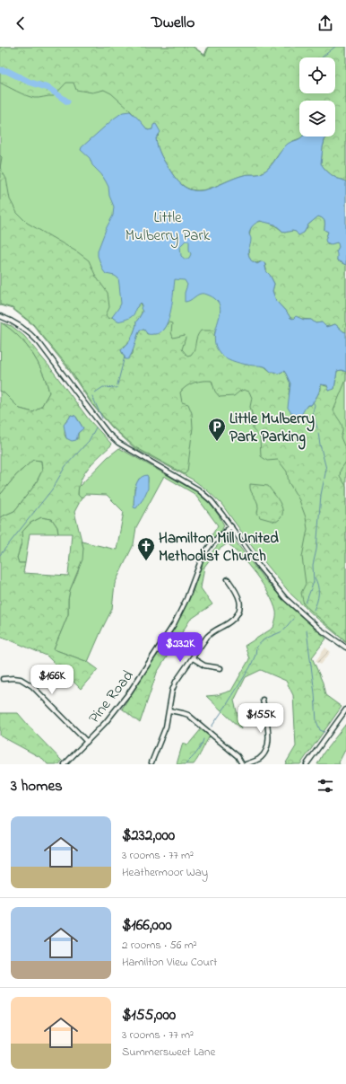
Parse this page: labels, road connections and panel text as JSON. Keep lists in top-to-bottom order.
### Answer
{
  "streets": {
    "street": ["Pine Road"]
  },
  "parks": ["Little Mulberry Park"],
  "places": {
    "parking": ["Little Mulberry Park Parking"],
    "church": ["Hamilton Mill United Methodist Church"]
  },
  "page": {
    "header": "Dwello",
    "price": ["$232K", "$166K", "$155K"],
    "heading": "3 homes",
    "list": [
      {
        "name": "$232,000",
        "note": "3 rooms · 77 m² · Heathermoor Way"
      },
      {
        "name": "$166,000",
        "note": "2 rooms · 56 m² · Hamilton View Court"
      },
      {
        "name": "$155,000",
        "note": "3 rooms · 77 m² · Summersweet Lane"
      }
    ]
  }
}
